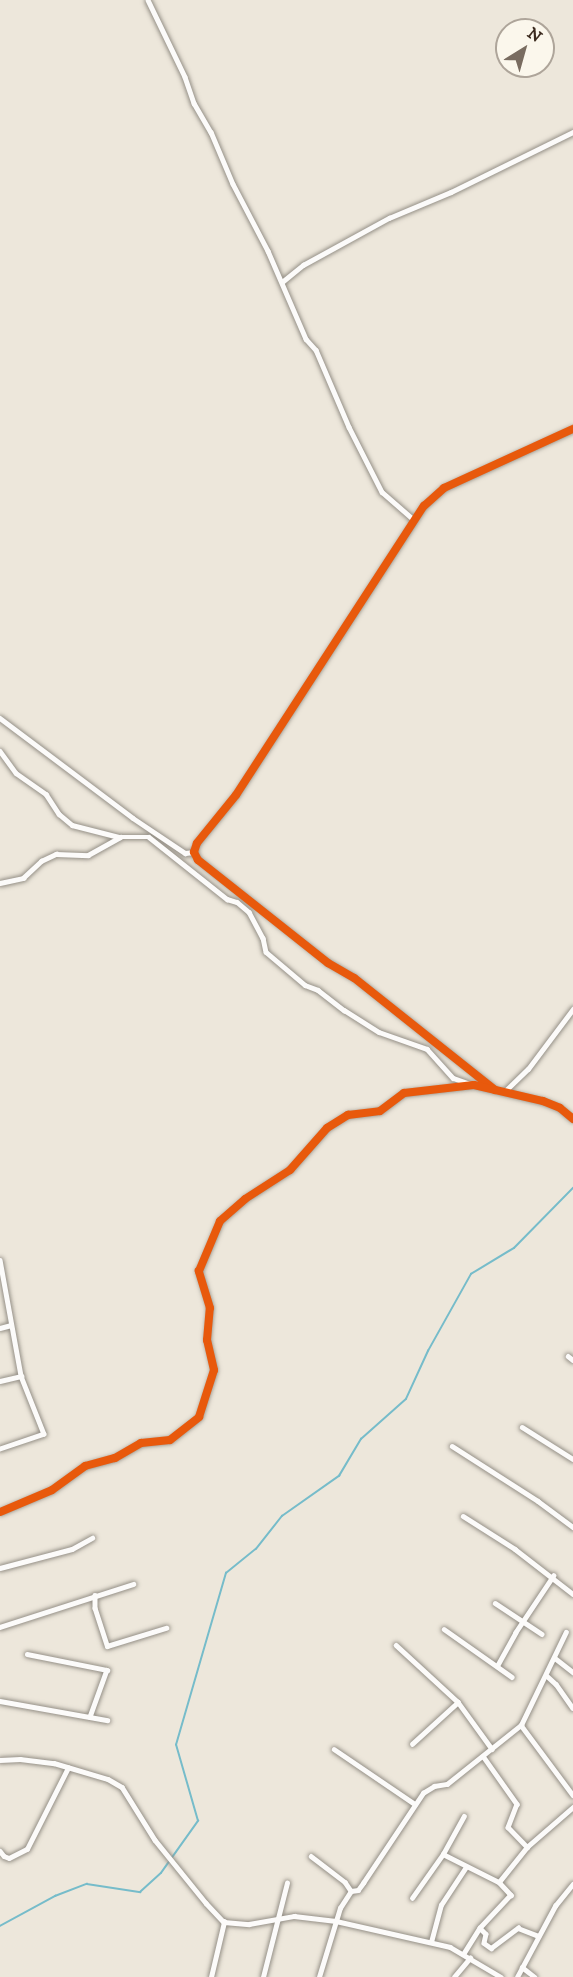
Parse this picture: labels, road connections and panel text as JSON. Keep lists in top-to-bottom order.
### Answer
{
  "north": "top right"
}
